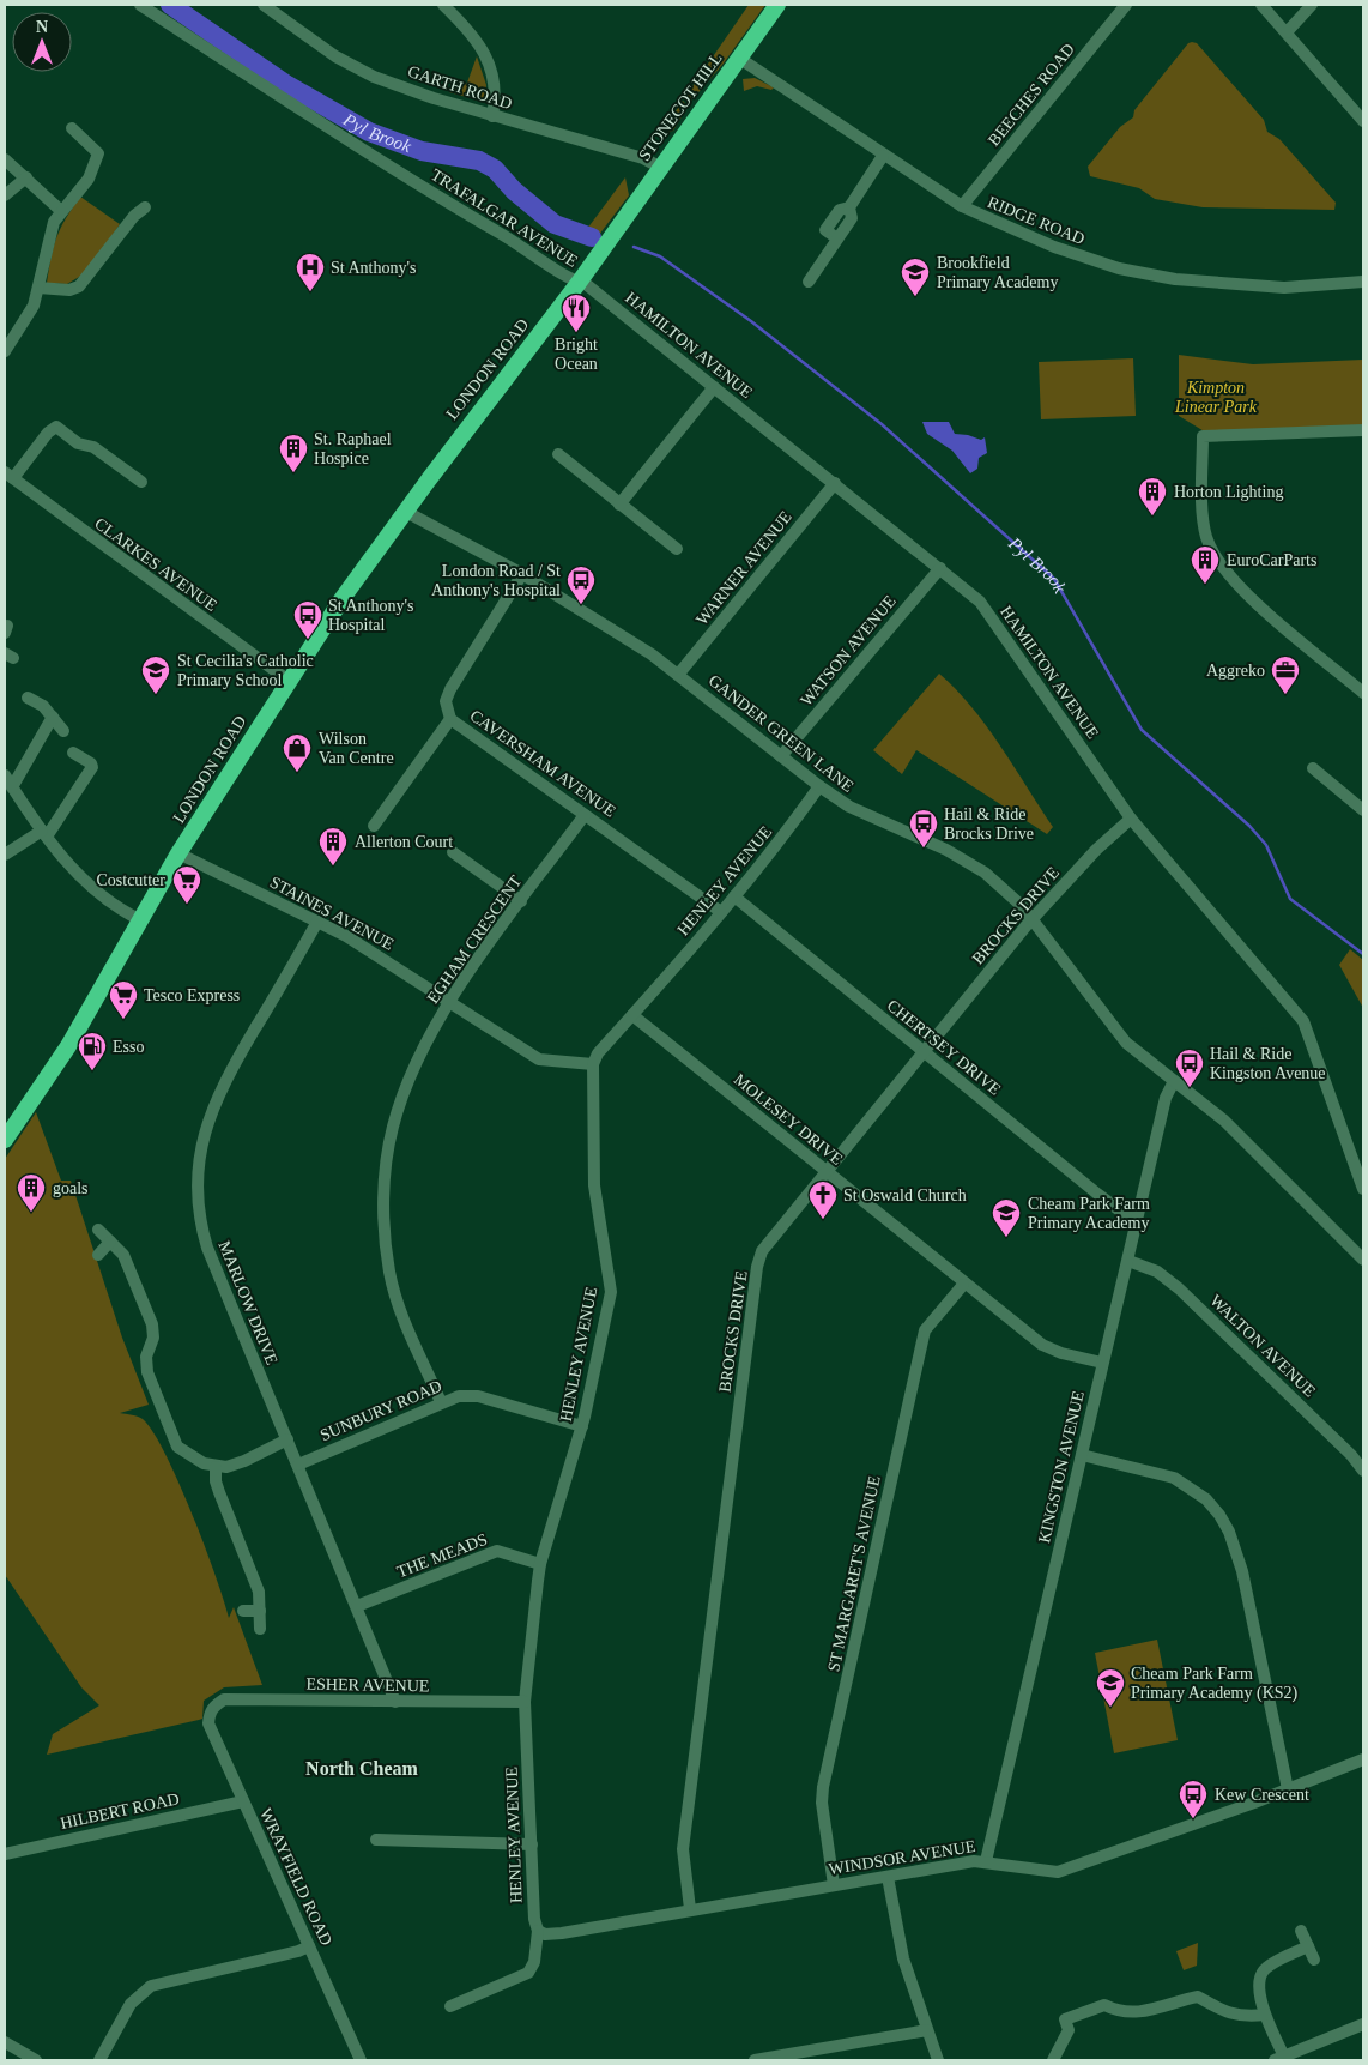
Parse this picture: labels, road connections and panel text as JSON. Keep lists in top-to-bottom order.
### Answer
{
  "streets": {
    "highway": ["STONECOT HILL", "LONDON ROAD"],
    "street": [
      "GARTH ROAD",
      "BEECHES ROAD",
      "TRAFALGAR AVENUE",
      "RIDGE ROAD",
      "HAMILTON AVENUE",
      "CLARKES AVENUE",
      "WARNER AVENUE",
      "WATSON AVENUE",
      "GANDER GREEN LANE",
      "CAVERSHAM AVENUE",
      "HENLEY AVENUE",
      "STAINES AVENUE",
      "BROCKS DRIVE",
      "EGHAM CRESCENT",
      "CHERTSEY DRIVE",
      "MOLESEY DRIVE",
      "MARLOW DRIVE",
      "WALTON AVENUE",
      "SUNBURY ROAD",
      "KINGSTON AVENUE",
      "THE MEADS",
      "ST MARGARET'S AVENUE",
      "ESHER AVENUE",
      "HILBERT ROAD",
      "WINDSOR AVENUE",
      "WRAYFIELD ROAD"
    ]
  },
  "crossings": [
    ["GARTH ROAD", "STONECOT HILL"],
    ["BEECHES ROAD", "RIDGE ROAD"],
    ["STONECOT HILL", "RIDGE ROAD"],
    ["STONECOT HILL", "LONDON ROAD"],
    ["TRAFALGAR AVENUE", "HAMILTON AVENUE"],
    ["TRAFALGAR AVENUE", "LONDON ROAD"],
    ["HAMILTON AVENUE", "LONDON ROAD"],
    ["HAMILTON AVENUE", "WARNER AVENUE"],
    ["HAMILTON AVENUE", "WATSON AVENUE"],
    ["HAMILTON AVENUE", "BROCKS DRIVE"],
    ["LONDON ROAD", "CLARKES AVENUE"],
    ["LONDON ROAD", "GANDER GREEN LANE"],
    ["LONDON ROAD", "STAINES AVENUE"],
    ["WARNER AVENUE", "GANDER GREEN LANE"],
    ["WATSON AVENUE", "GANDER GREEN LANE"],
    ["GANDER GREEN LANE", "CAVERSHAM AVENUE"],
    ["GANDER GREEN LANE", "HENLEY AVENUE"],
    ["GANDER GREEN LANE", "BROCKS DRIVE"],
    ["GANDER GREEN LANE", "KINGSTON AVENUE"],
    ["CAVERSHAM AVENUE", "HENLEY AVENUE"],
    ["CAVERSHAM AVENUE", "EGHAM CRESCENT"],
    ["HENLEY AVENUE", "STAINES AVENUE"],
    ["HENLEY AVENUE", "CHERTSEY DRIVE"],
    ["HENLEY AVENUE", "MOLESEY DRIVE"],
    ["HENLEY AVENUE", "SUNBURY ROAD"],
    ["HENLEY AVENUE", "THE MEADS"],
    ["HENLEY AVENUE", "ESHER AVENUE"],
    ["HENLEY AVENUE", "WINDSOR AVENUE"],
    ["STAINES AVENUE", "EGHAM CRESCENT"],
    ["STAINES AVENUE", "MARLOW DRIVE"],
    ["BROCKS DRIVE", "CHERTSEY DRIVE"],
    ["BROCKS DRIVE", "MOLESEY DRIVE"],
    ["BROCKS DRIVE", "WINDSOR AVENUE"],
    ["EGHAM CRESCENT", "SUNBURY ROAD"],
    ["CHERTSEY DRIVE", "KINGSTON AVENUE"],
    ["MOLESEY DRIVE", "KINGSTON AVENUE"],
    ["MOLESEY DRIVE", "ST MARGARET'S AVENUE"],
    ["MARLOW DRIVE", "SUNBURY ROAD"],
    ["MARLOW DRIVE", "THE MEADS"],
    ["MARLOW DRIVE", "ESHER AVENUE"],
    ["WALTON AVENUE", "KINGSTON AVENUE"],
    ["KINGSTON AVENUE", "WINDSOR AVENUE"],
    ["ST MARGARET'S AVENUE", "WINDSOR AVENUE"],
    ["ESHER AVENUE", "WRAYFIELD ROAD"],
    ["HILBERT ROAD", "WRAYFIELD ROAD"]
  ],
  "districts": ["North Cheam"],
  "water": ["Pyl Brook"],
  "parks": ["Kimpton Linear Park"],
  "places": {
    "hospital": ["St Anthony's"],
    "school or university": [
      "Brookfield Primary Academy",
      "St Cecilia's Catholic Primary School",
      "Cheam Park Farm Primary Academy",
      "Cheam Park Farm Primary Academy (KS2)"
    ],
    "restaurant": ["Bright Ocean"],
    "building": [
      "St. Raphael Hospice",
      "Horton Lighting",
      "EuroCarParts",
      "Allerton Court",
      "goals"
    ],
    "bus stop": [
      "London Road / St Anthony's Hospital",
      "St Anthony's Hospital",
      "Hail & Ride Brocks Drive",
      "Hail & Ride Kingston Avenue",
      "Kew Crescent"
    ],
    "office": ["Aggreko"],
    "shop": ["Wilson Van Centre"],
    "supermarket": ["Costcutter", "Tesco Express"],
    "fuel station": ["Esso"],
    "church": ["St Oswald Church"]
  },
  "north": "top"
}
